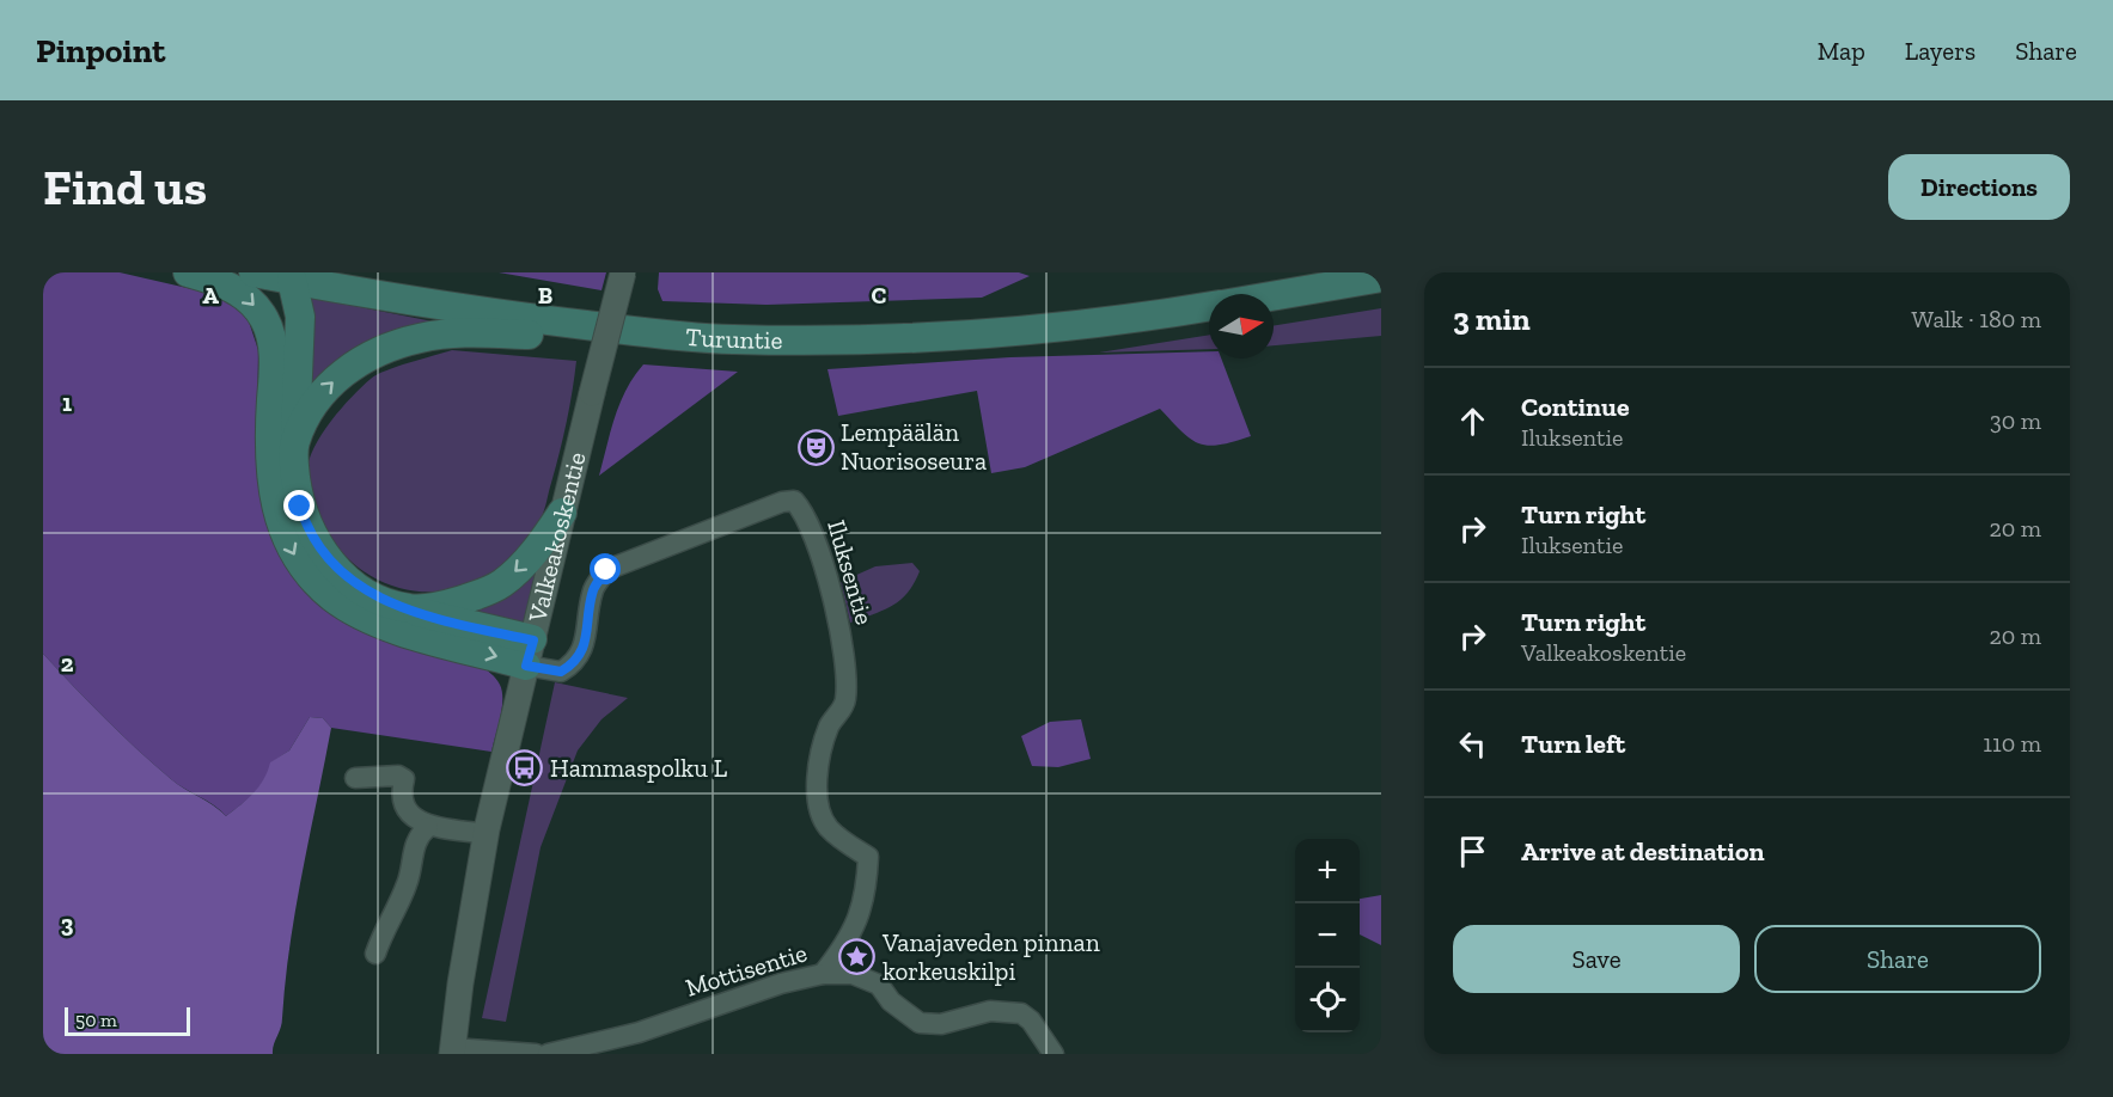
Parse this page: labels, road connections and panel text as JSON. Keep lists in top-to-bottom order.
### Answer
{
  "streets": {
    "main road": ["Turuntie"],
    "street": ["Valkeakoskentie", "Iluksentie", "Mottisentie"]
  },
  "crossings": [
    ["Valkeakoskentie", "Iluksentie"],
    ["Iluksentie", "Mottisentie"]
  ],
  "places": {
    "theatre": ["Lempäälän Nuorisoseura"],
    "bus stop": ["Hammaspolku L"],
    "place": ["Vanajaveden pinnan korkeuskilpi"]
  },
  "scale_bar": "50 m",
  "north": "right",
  "page": {
    "header": "Pinpoint",
    "nav": ["Map", "Layers", "Share"],
    "buttons": [
      "Directions",
      ["Save", "Share"]
    ],
    "title": "Find us",
    "heading": ["3 min", "Walk · 180 m"],
    "list": [
      ["Continue", "Iluksentie", "30 m"],
      ["Turn right", "Iluksentie", "20 m"],
      ["Turn right", "Valkeakoskentie", "20 m"],
      ["Turn left", "110 m"],
      "Arrive at destination"
    ],
    "map_buttons": ["+", "−"],
    "scale": "50 m"
  },
  "grid": {
    "columns": ["A", "B", "C"],
    "rows": ["1", "2", "3"]
  }
}
